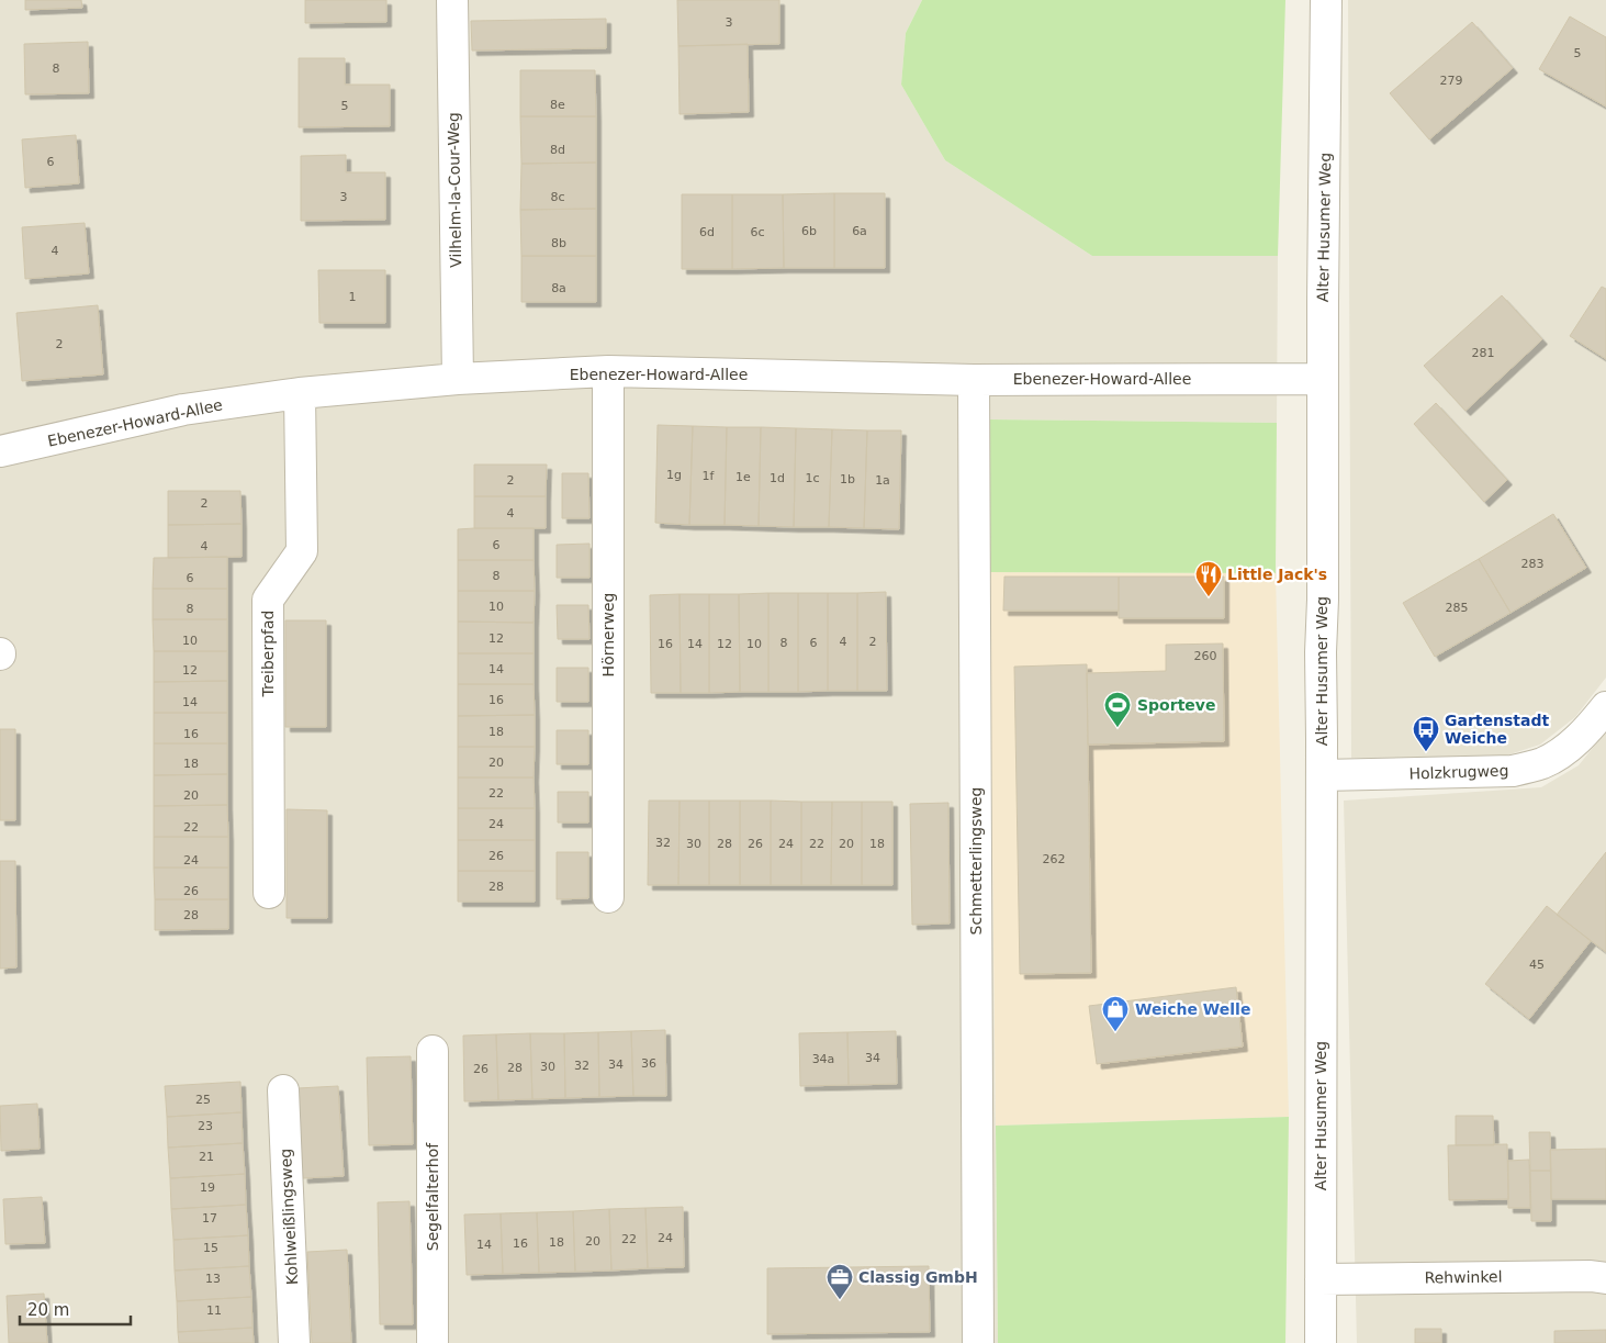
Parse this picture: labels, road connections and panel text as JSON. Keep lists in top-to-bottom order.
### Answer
{
  "streets": {
    "street": [
      "Vilhelm-la-Cour-Weg",
      "Alter Husumer Weg",
      "Ebenezer-Howard-Allee",
      "Hörnerweg",
      "Treiberpfad",
      "Holzkrugweg",
      "Schmetterlingsweg",
      "Segelfalterhof",
      "Kohlweißlingsweg",
      "Rehwinkel"
    ]
  },
  "crossings": [
    ["Vilhelm-la-Cour-Weg", "Ebenezer-Howard-Allee"],
    ["Alter Husumer Weg", "Ebenezer-Howard-Allee"],
    ["Alter Husumer Weg", "Holzkrugweg"],
    ["Alter Husumer Weg", "Rehwinkel"],
    ["Ebenezer-Howard-Allee", "Hörnerweg"],
    ["Ebenezer-Howard-Allee", "Treiberpfad"],
    ["Ebenezer-Howard-Allee", "Schmetterlingsweg"]
  ],
  "places": {
    "restaurant": ["Little Jack's"],
    "sports": ["Sporteve"],
    "bus stop": ["Gartenstadt Weiche"],
    "shop": ["Weiche Welle"],
    "office": ["Classig GmbH"]
  },
  "house_numbers": [
    "3",
    "5",
    "8",
    "279",
    "8e",
    "5",
    "8d",
    "6",
    "3",
    "8c",
    "6b",
    "6a",
    "6d",
    "6c",
    "8b",
    "4",
    "8a",
    "1",
    "2",
    "281",
    "1g",
    "1f",
    "1e",
    "1d",
    "1c",
    "1b",
    "2",
    "1a",
    "2",
    "4",
    "6",
    "4",
    "283",
    "8",
    "6",
    "10",
    "285",
    "8",
    "12",
    "10",
    "4",
    "2",
    "8",
    "6",
    "16",
    "14",
    "12",
    "10",
    "260",
    "14",
    "12",
    "16",
    "14",
    "18",
    "16",
    "20",
    "18",
    "22",
    "20",
    "24",
    "22",
    "32",
    "30",
    "28",
    "26",
    "24",
    "22",
    "20",
    "18",
    "26",
    "262",
    "24",
    "28",
    "26",
    "28",
    "45",
    "34",
    "34a",
    "36",
    "34",
    "32",
    "30",
    "28",
    "26",
    "25",
    "23",
    "21",
    "19",
    "17",
    "24",
    "22",
    "20",
    "18",
    "16",
    "14",
    "15",
    "13",
    "11"
  ],
  "scale_bar": "20 m"
}
